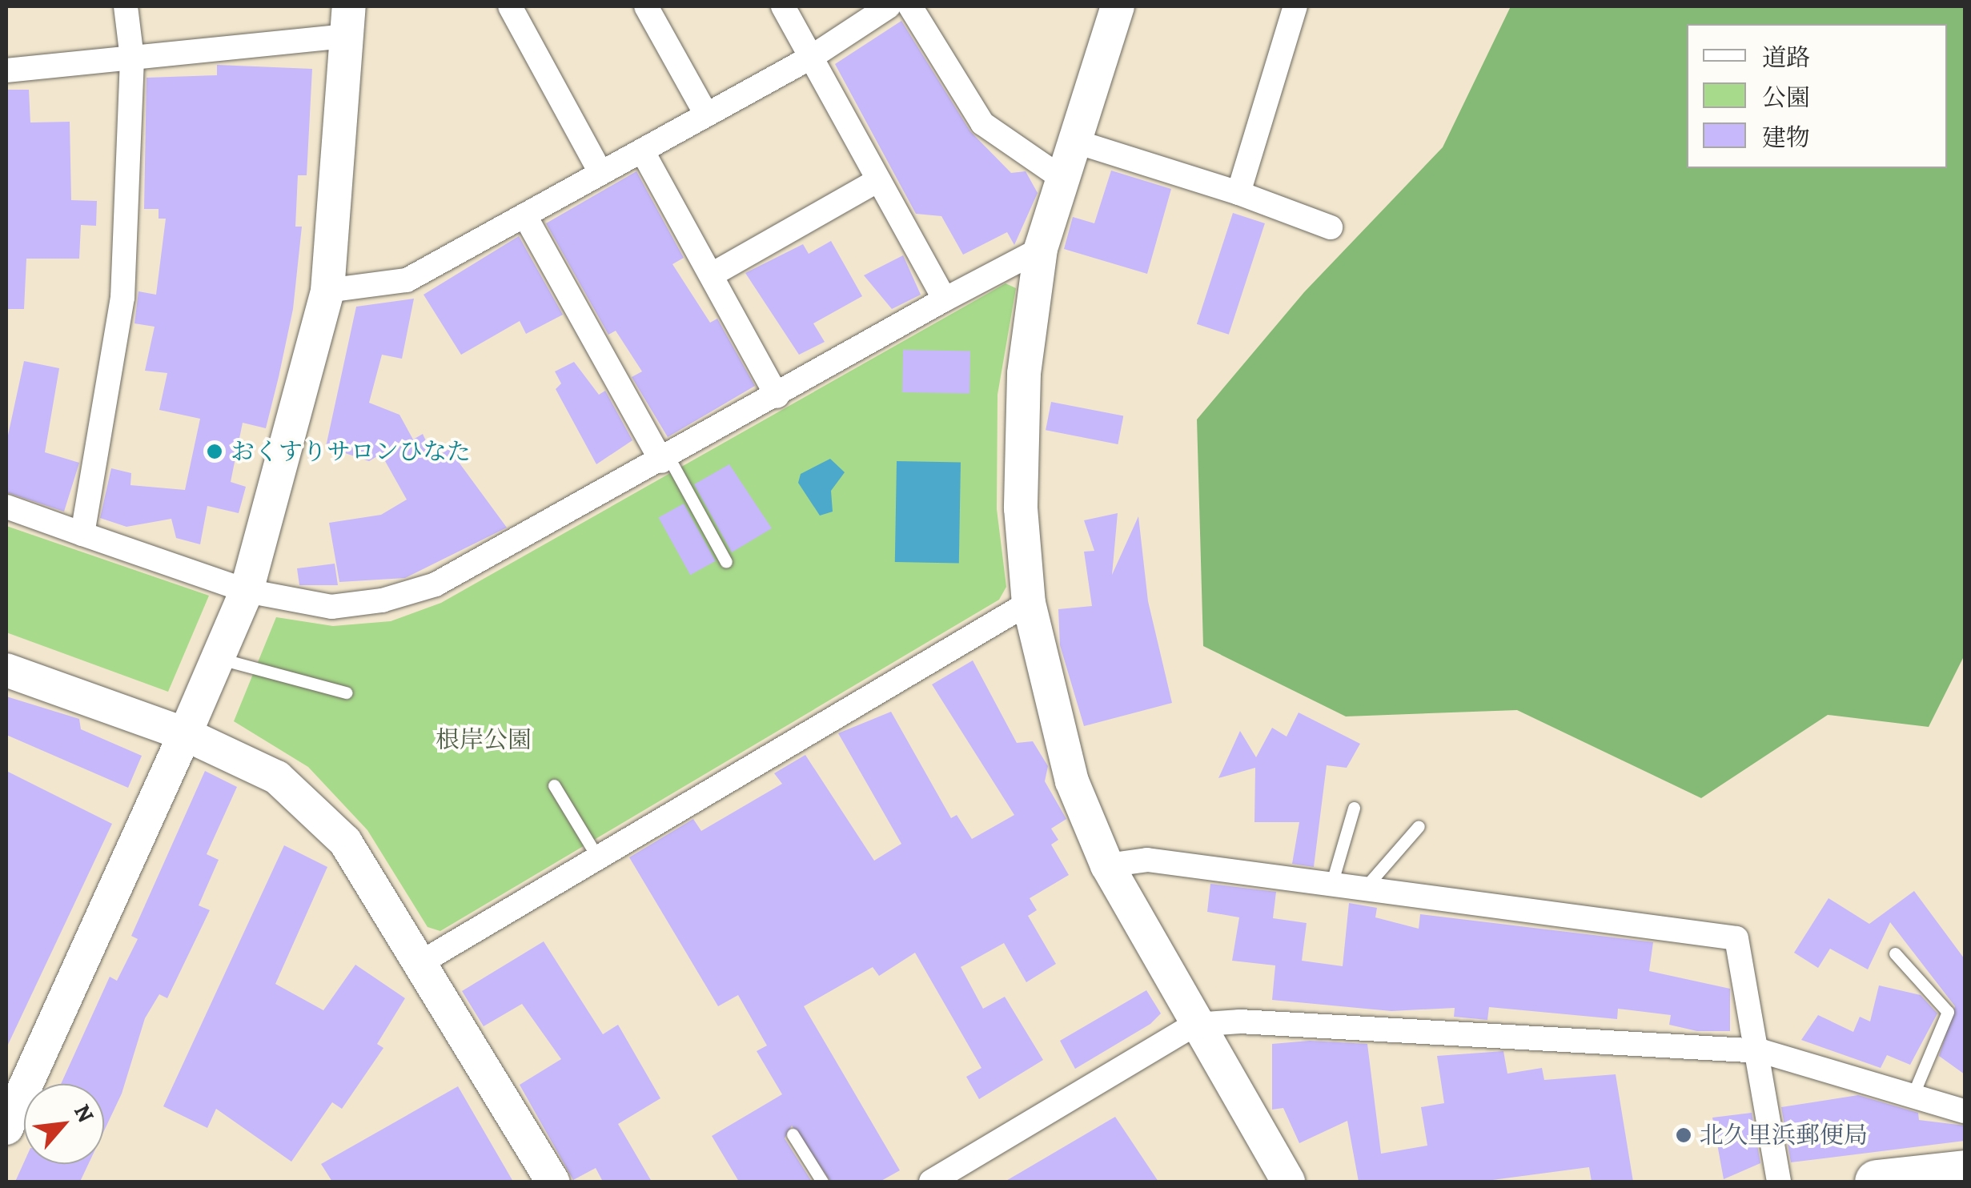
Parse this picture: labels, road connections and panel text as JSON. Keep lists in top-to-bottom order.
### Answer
{
  "parks": ["根岸公園"],
  "places": ["おくすりサロンひなた", "北久里浜郵便局"],
  "legend": ["道路", "公園", "建物"],
  "north": "top right"
}
